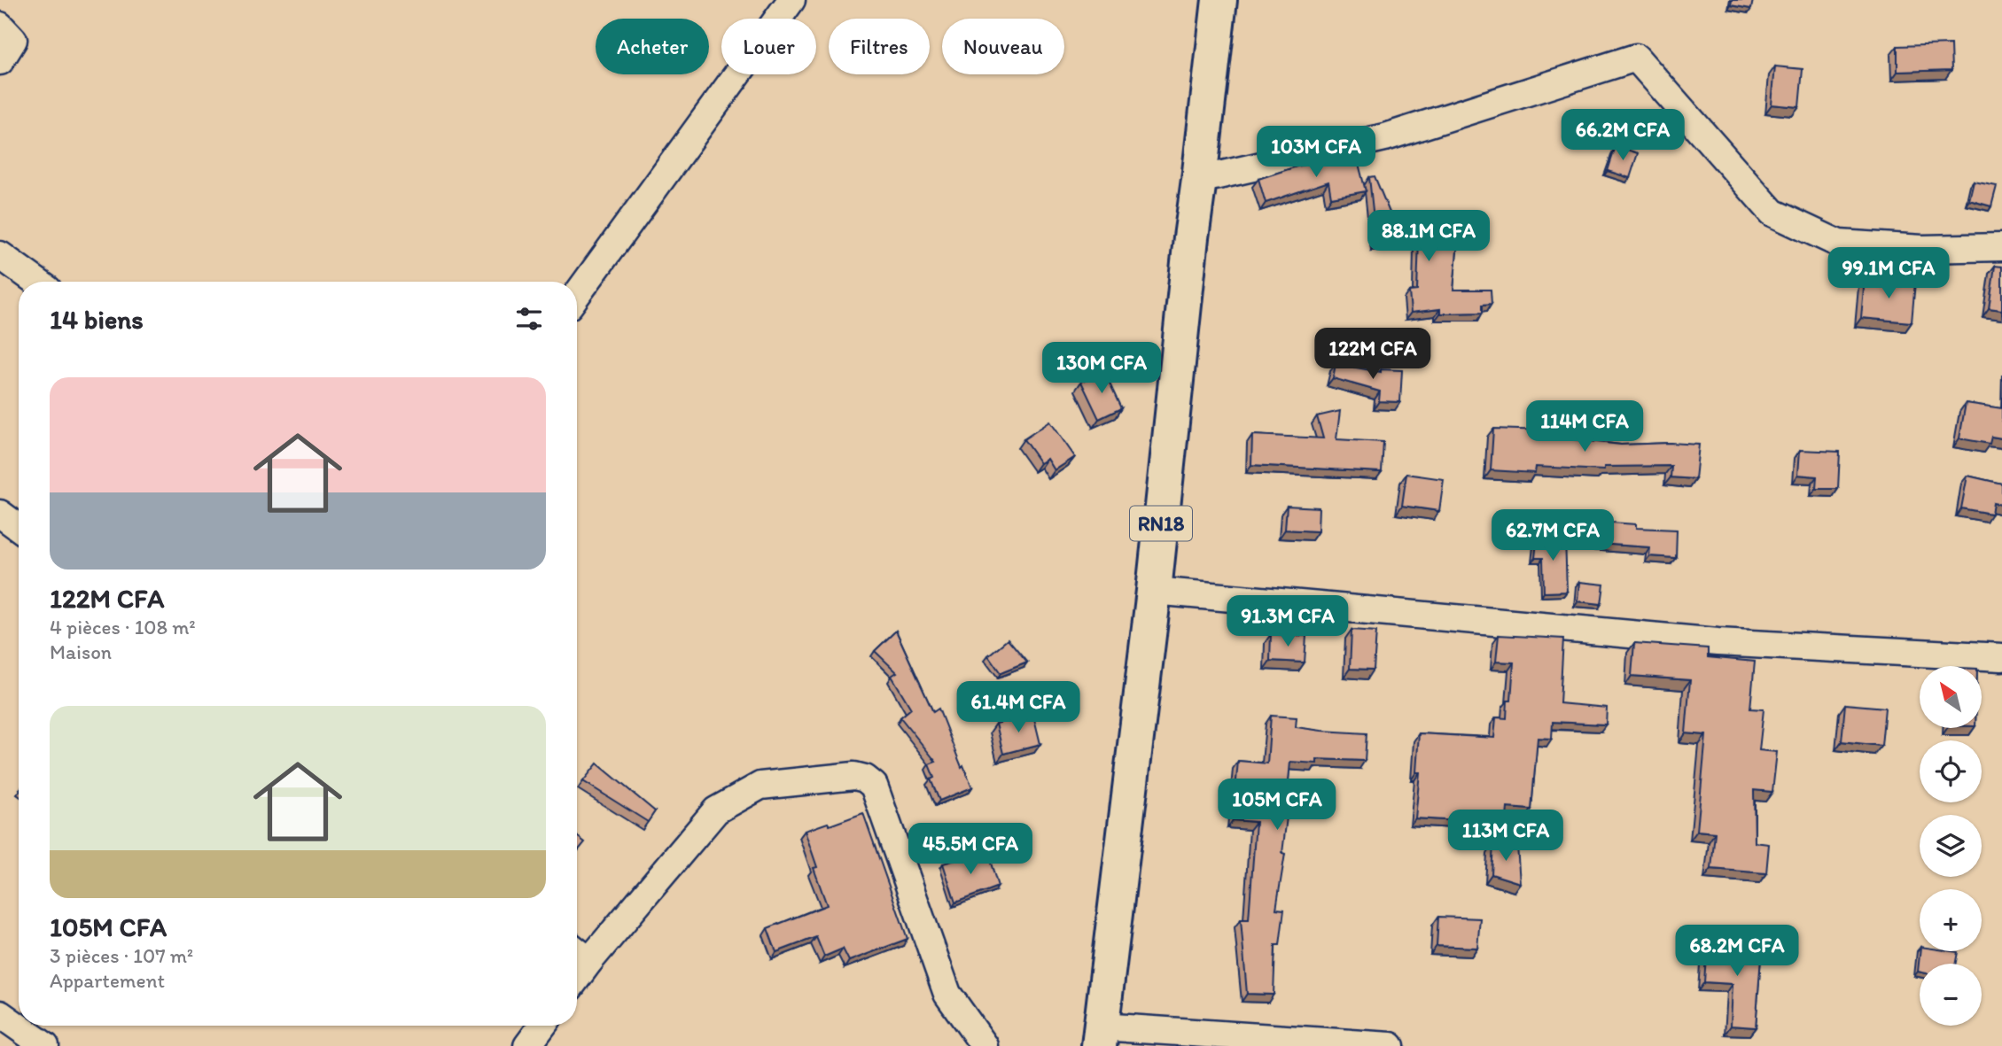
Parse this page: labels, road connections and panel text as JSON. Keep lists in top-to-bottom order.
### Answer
{
  "streets": {
    "main road": ["RN18"]
  },
  "north": "top left",
  "page": {
    "chip": [
      "Acheter",
      "Louer",
      "Filtres",
      "Nouveau"
    ],
    "price": [
      "66.2M CFA",
      "103M CFA",
      "88.1M CFA",
      "99.1M CFA",
      "122M CFA",
      "130M CFA",
      "114M CFA",
      "62.7M CFA",
      "91.3M CFA",
      "61.4M CFA",
      "105M CFA",
      "113M CFA",
      "45.5M CFA",
      "68.2M CFA"
    ],
    "heading": "14 biens",
    "list": [
      {
        "name": "122M CFA",
        "note": "4 pièces · 108 m² · Maison"
      },
      {
        "name": "105M CFA",
        "note": "3 pièces · 107 m² · Appartement"
      }
    ],
    "map_buttons": ["+", "−"]
  }
}
